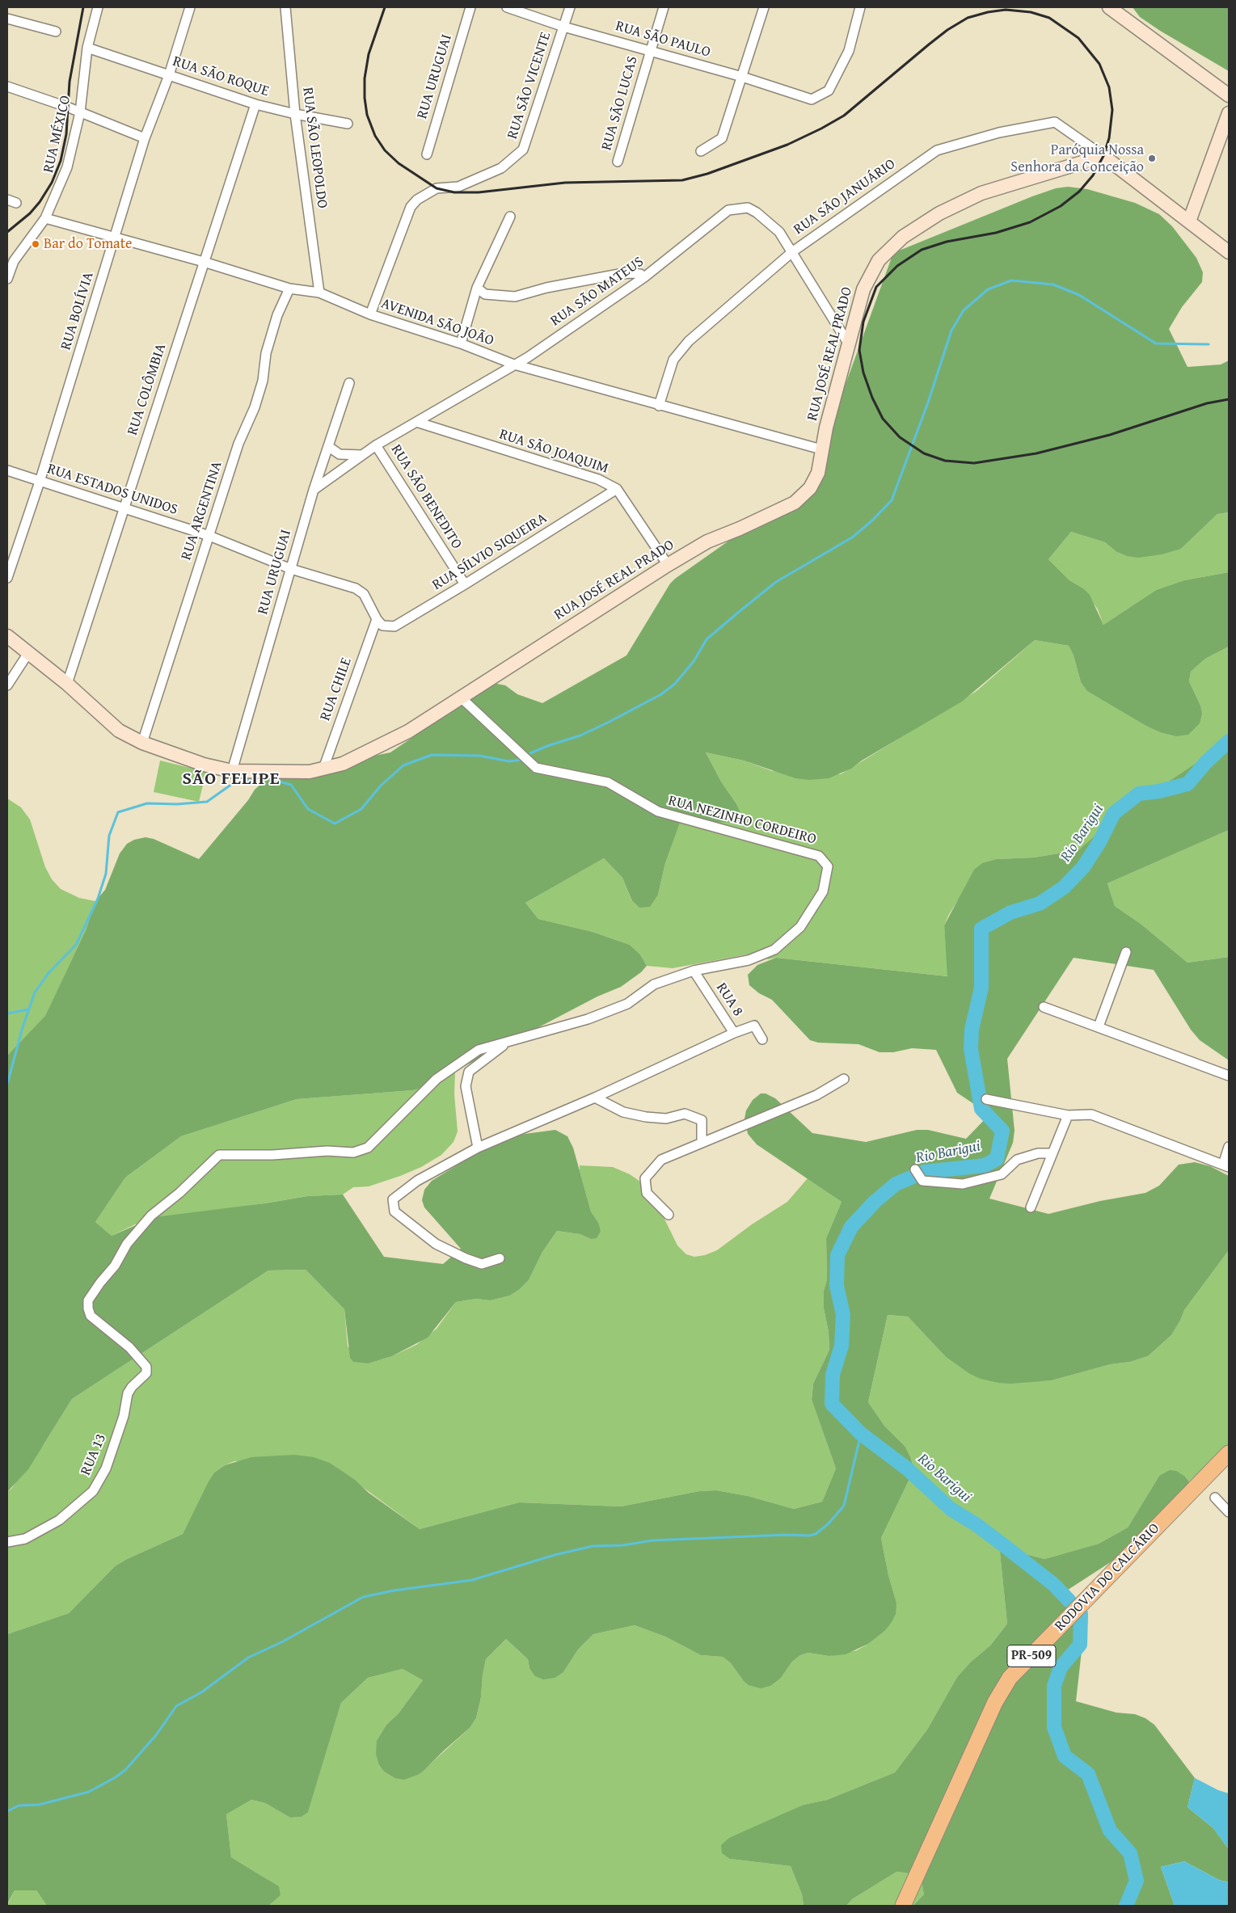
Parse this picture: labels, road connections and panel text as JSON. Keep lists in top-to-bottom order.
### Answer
{
  "streets": {
    "main road": ["RODOVIA DO CALCÁRIO", "PR-509"],
    "street": [
      "RUA SÃO PAULO",
      "RUA SÃO ROQUE",
      "RUA URUGUAI",
      "RUA SÃO VICENTE",
      "RUA SÃO LUCAS",
      "RUA MÉXICO",
      "RUA SÃO LEOPOLDO",
      "RUA SÃO JANUÁRIO",
      "RUA SÃO MATEUS",
      "RUA BOLÍVIA",
      "AVENIDA SÃO JOÃO",
      "RUA JOSÉ REAL PRADO",
      "RUA COLÔMBIA",
      "RUA SÃO JOAQUIM",
      "RUA ESTADOS UNIDOS",
      "RUA SÃO BENEDITO",
      "RUA ARGENTINA",
      "RUA SÍLVIO SIQUEIRA",
      "RUA CHILE",
      "RUA NEZINHO CORDEIRO",
      "RUA 8",
      "RUA 13"
    ]
  },
  "crossings": [
    ["RUA SÃO PAULO", "RUA SÃO VICENTE"],
    ["RUA SÃO PAULO", "RUA SÃO LUCAS"],
    ["RUA SÃO ROQUE", "RUA MÉXICO"],
    ["RUA SÃO ROQUE", "RUA SÃO LEOPOLDO"],
    ["RUA SÃO ROQUE", "RUA BOLÍVIA"],
    ["RUA SÃO ROQUE", "RUA COLÔMBIA"],
    ["RUA URUGUAI", "RUA SÃO MATEUS"],
    ["RUA URUGUAI", "RUA JOSÉ REAL PRADO"],
    ["RUA URUGUAI", "RUA ESTADOS UNIDOS"],
    ["RUA SÃO VICENTE", "AVENIDA SÃO JOÃO"],
    ["RUA MÉXICO", "AVENIDA SÃO JOÃO"],
    ["RUA SÃO LEOPOLDO", "AVENIDA SÃO JOÃO"],
    ["RUA SÃO JANUÁRIO", "RUA SÃO MATEUS"],
    ["RUA SÃO JANUÁRIO", "AVENIDA SÃO JOÃO"],
    ["RUA SÃO JANUÁRIO", "RUA JOSÉ REAL PRADO"],
    ["RUA SÃO MATEUS", "AVENIDA SÃO JOÃO"],
    ["RUA SÃO MATEUS", "RUA JOSÉ REAL PRADO"],
    ["RUA SÃO MATEUS", "RUA SÃO JOAQUIM"],
    ["RUA SÃO MATEUS", "RUA SÃO BENEDITO"],
    ["RUA BOLÍVIA", "AVENIDA SÃO JOÃO"],
    ["RUA BOLÍVIA", "RUA ESTADOS UNIDOS"],
    ["AVENIDA SÃO JOÃO", "RUA JOSÉ REAL PRADO"],
    ["AVENIDA SÃO JOÃO", "RUA COLÔMBIA"],
    ["AVENIDA SÃO JOÃO", "RUA ARGENTINA"],
    ["RUA JOSÉ REAL PRADO", "RUA COLÔMBIA"],
    ["RUA JOSÉ REAL PRADO", "RUA SÃO JOAQUIM"],
    ["RUA JOSÉ REAL PRADO", "RUA ARGENTINA"],
    ["RUA JOSÉ REAL PRADO", "RUA CHILE"],
    ["RUA JOSÉ REAL PRADO", "RUA NEZINHO CORDEIRO"],
    ["RUA COLÔMBIA", "RUA ESTADOS UNIDOS"],
    ["RUA SÃO JOAQUIM", "RUA SÍLVIO SIQUEIRA"],
    ["RUA ESTADOS UNIDOS", "RUA ARGENTINA"],
    ["RUA ESTADOS UNIDOS", "RUA SÍLVIO SIQUEIRA"],
    ["RUA ESTADOS UNIDOS", "RUA CHILE"],
    ["RUA SÃO BENEDITO", "RUA SÍLVIO SIQUEIRA"],
    ["RUA SÍLVIO SIQUEIRA", "RUA CHILE"],
    ["RUA NEZINHO CORDEIRO", "RUA 8"],
    ["RUA NEZINHO CORDEIRO", "RUA 13"]
  ],
  "districts": ["SÃO FELIPE"],
  "water": ["Rio Barigui"],
  "places": ["Paróquia Nossa Senhora da Conceição", "Bar do Tomate"]
}
